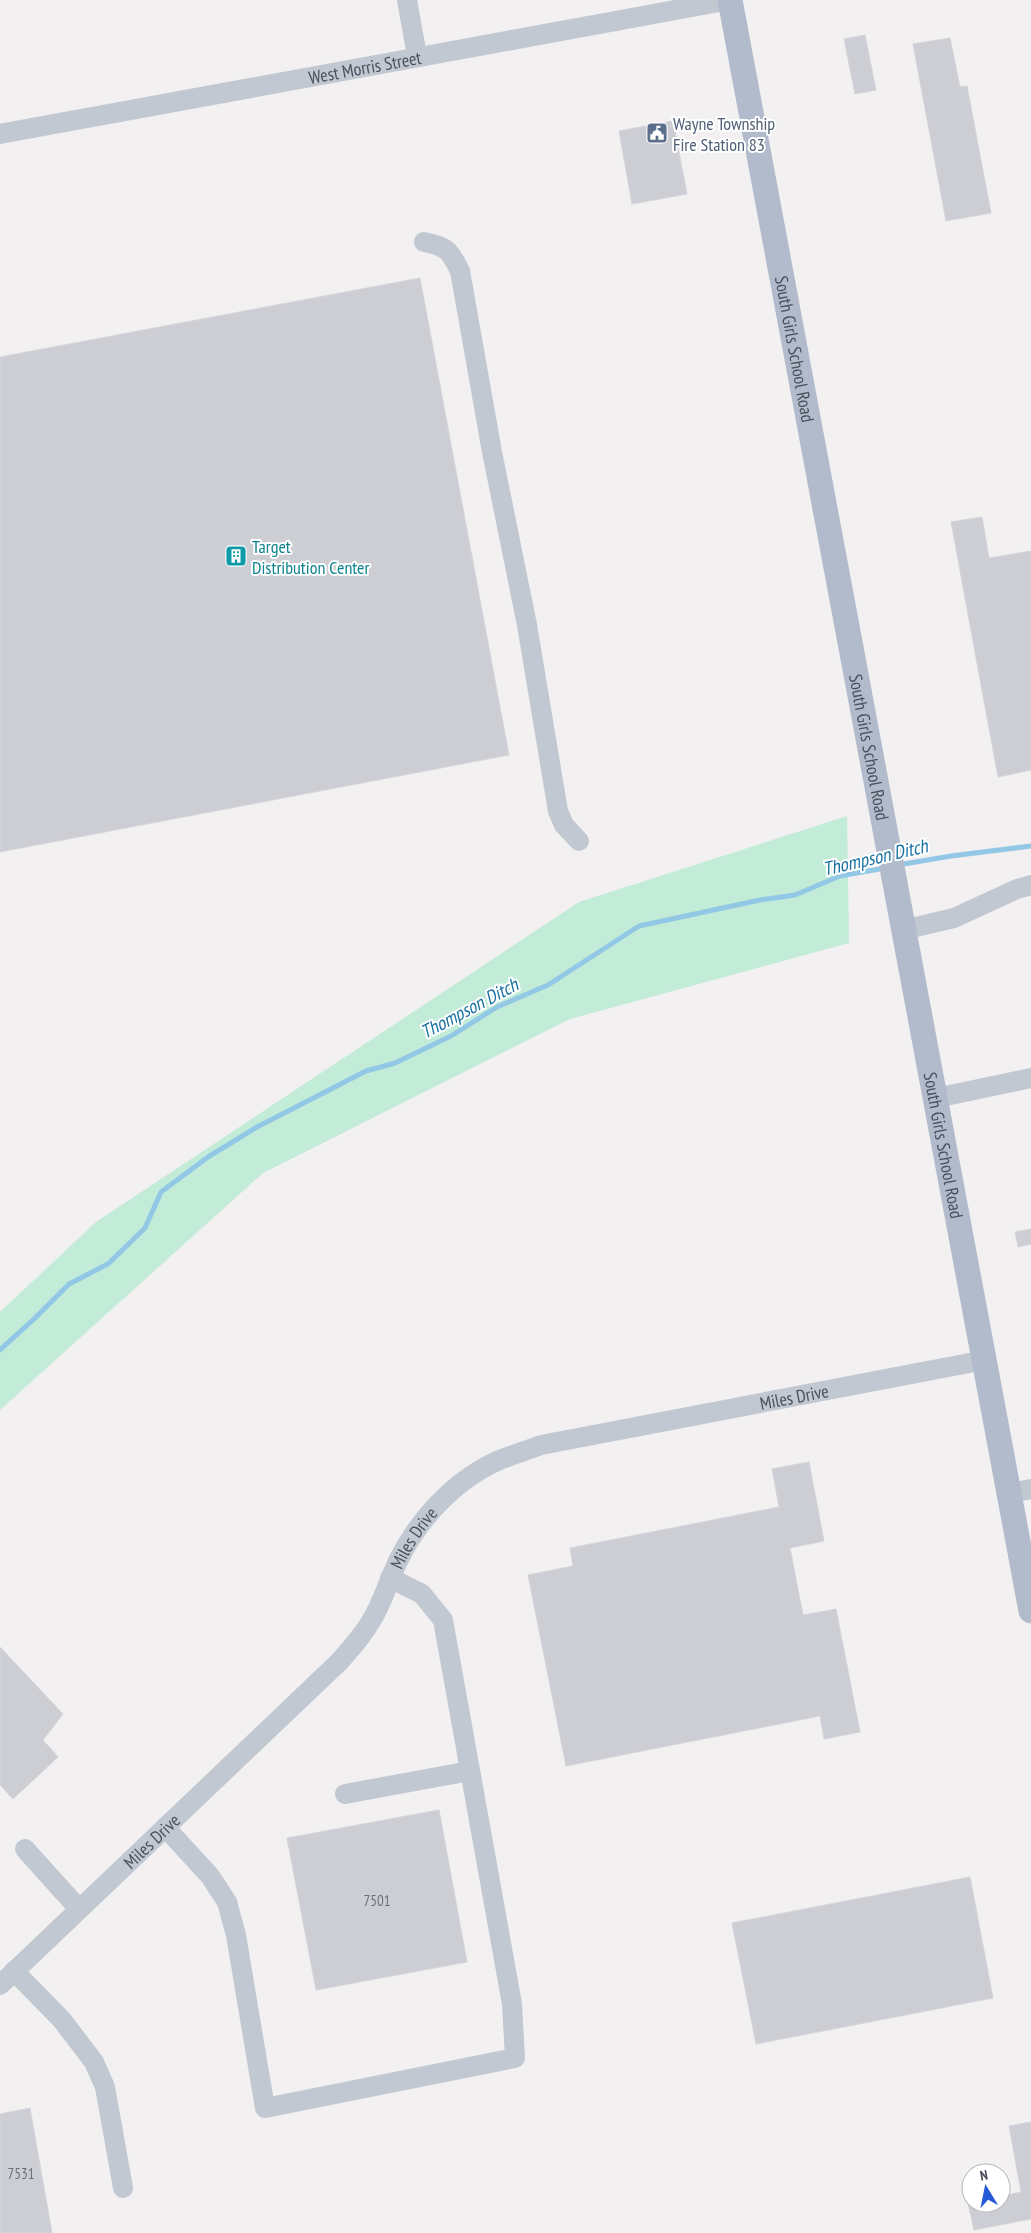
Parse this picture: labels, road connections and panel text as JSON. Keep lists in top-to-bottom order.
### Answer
{
  "streets": {
    "main road": ["South Girls School Road"],
    "street": ["West Morris Street", "Miles Drive"]
  },
  "crossings": [
    ["West Morris Street", "South Girls School Road"],
    ["South Girls School Road", "Miles Drive"]
  ],
  "water": ["Thompson Ditch"],
  "places": {
    "public building": ["Wayne Township Fire Station 83"],
    "building": ["Target Distribution Center"]
  },
  "house_numbers": ["7501", "7531"],
  "north": "top"
}
